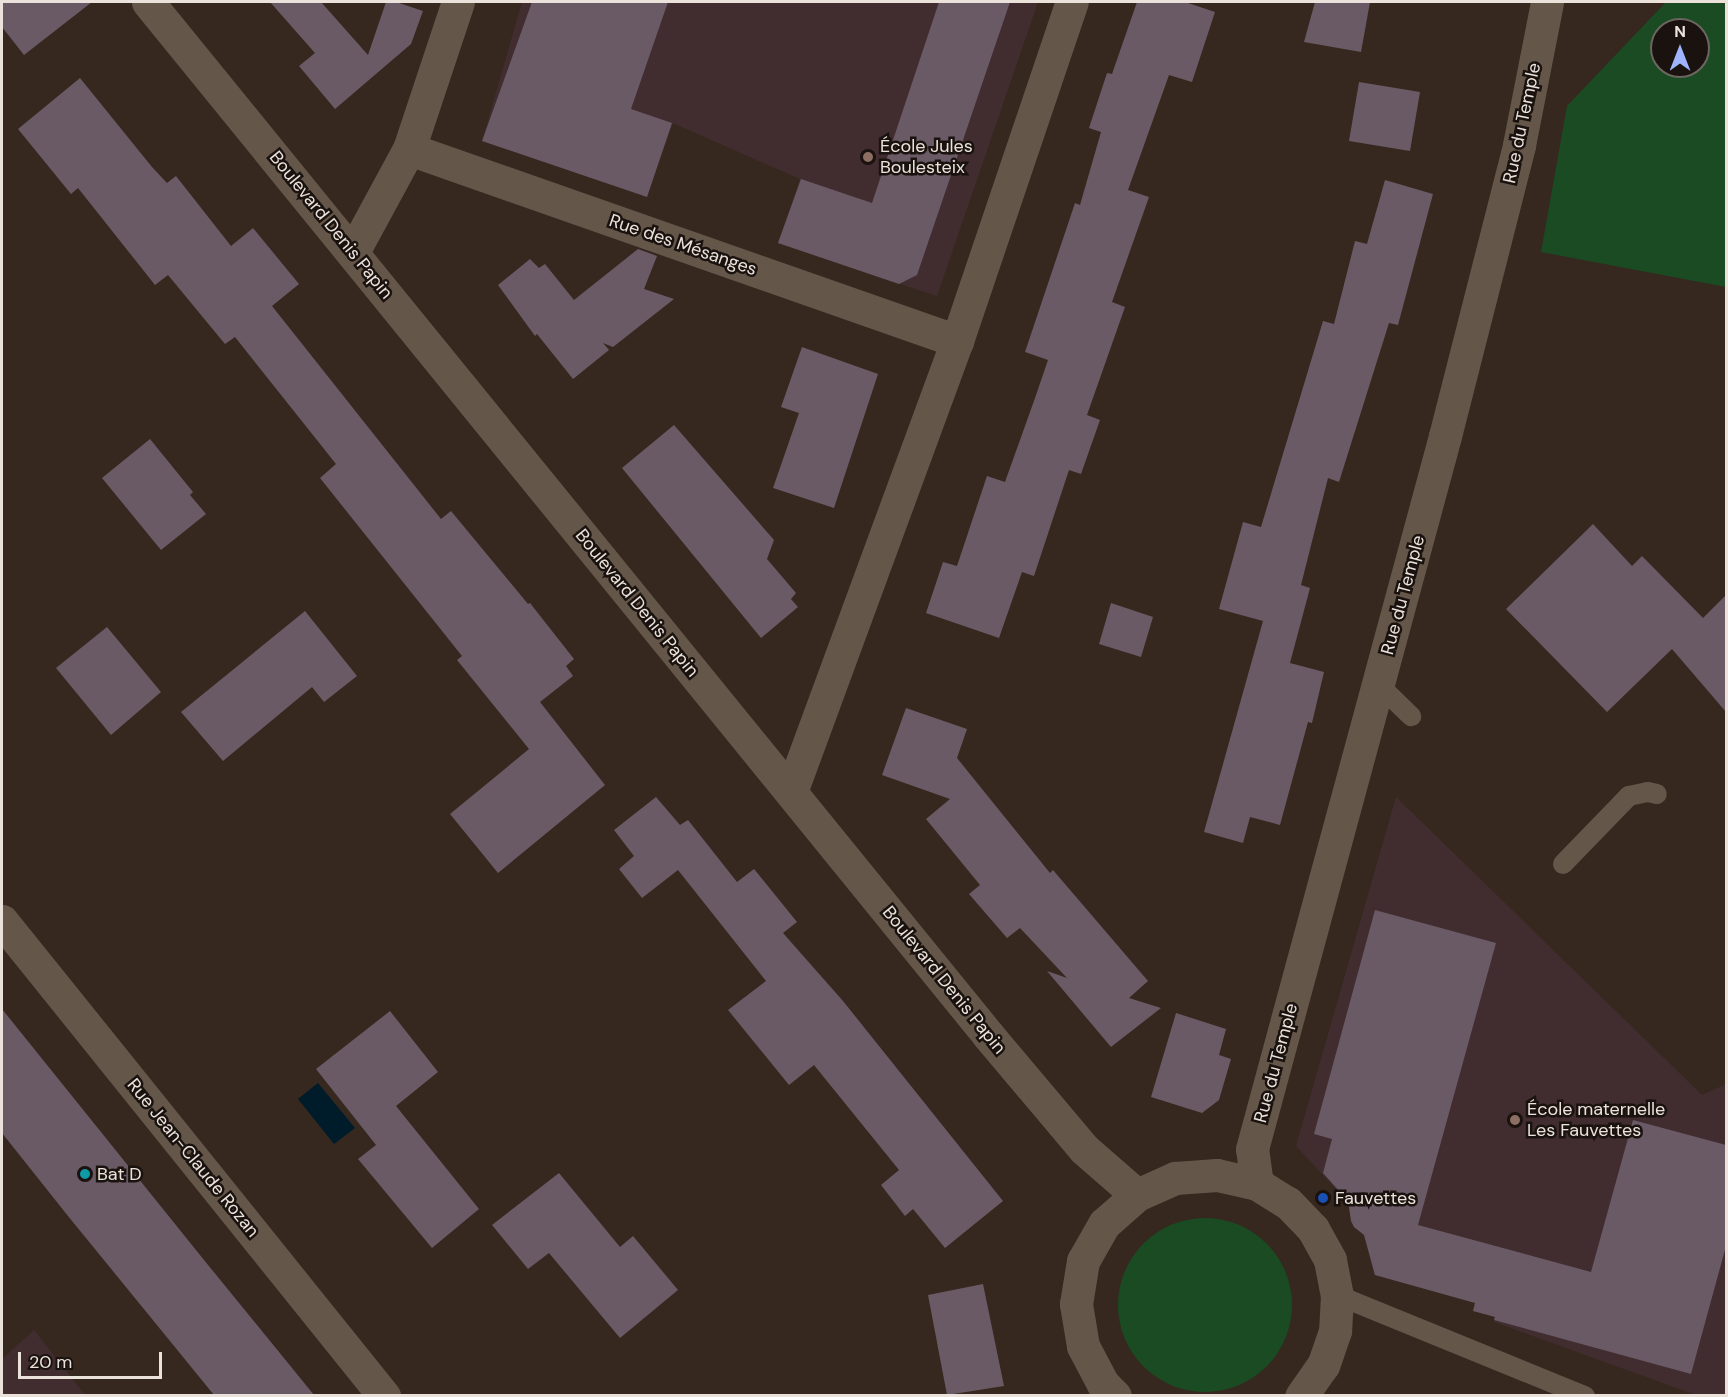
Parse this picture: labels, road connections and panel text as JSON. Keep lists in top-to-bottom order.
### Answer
{
  "streets": {
    "street": [
      "Rue du Temple",
      "Boulevard Denis Papin",
      "Rue des Mésanges",
      "Rue Jean-Claude Rozan"
    ]
  },
  "places": [
    "École Jules Boulesteix",
    "École maternelle Les Fauvettes",
    "Bat D",
    "Fauvettes"
  ],
  "scale_bar": "20 m",
  "north": "top"
}
